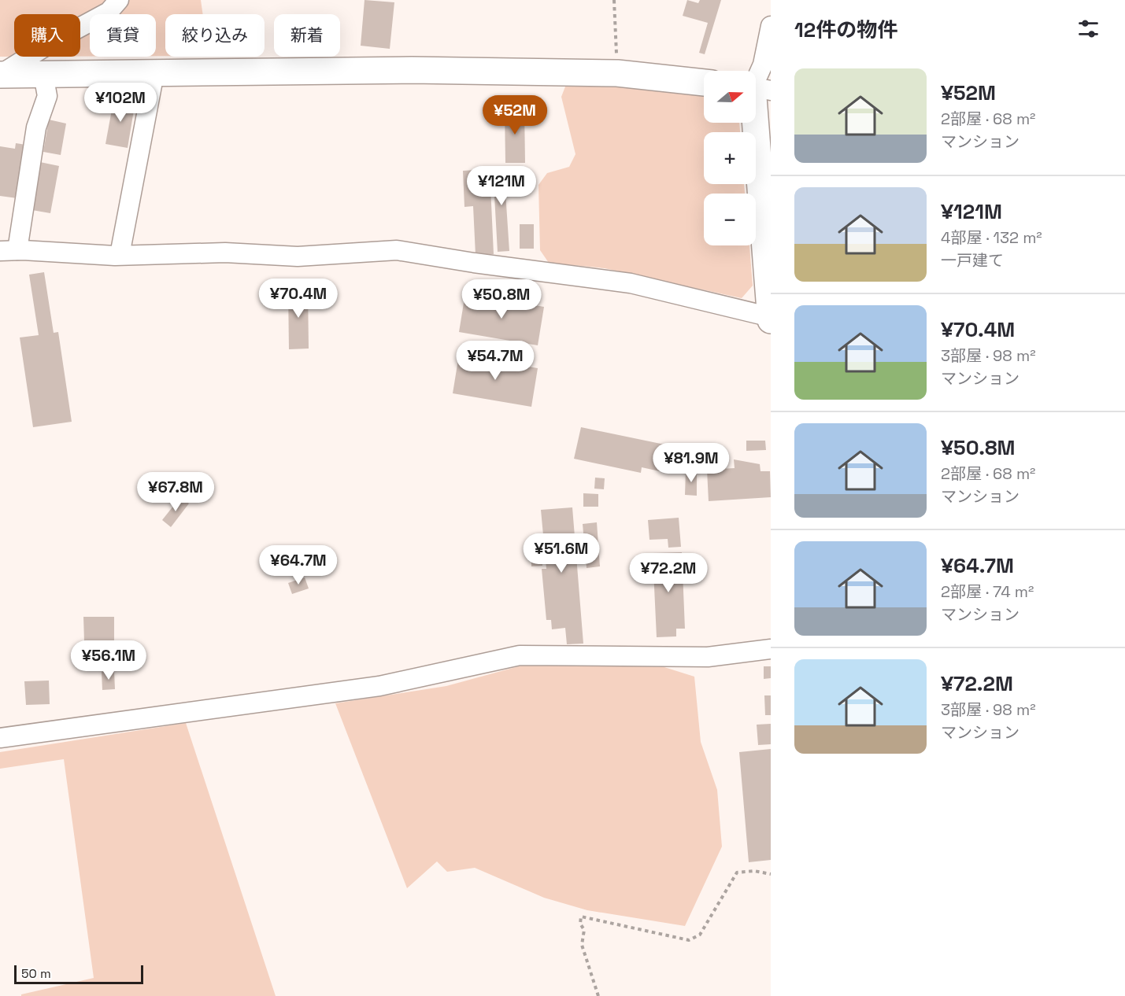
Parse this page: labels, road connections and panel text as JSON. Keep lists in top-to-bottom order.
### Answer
{
  "scale_bar": "50 m",
  "north": "right",
  "page": {
    "heading": "12件の物件",
    "chip": [
      "購入",
      "賃貸",
      "絞り込み",
      "新着"
    ],
    "list": [
      {
        "name": "¥52M",
        "note": "2部屋 · 68 m² · マンション"
      },
      {
        "name": "¥121M",
        "note": "4部屋 · 132 m² · 一戸建て"
      },
      {
        "name": "¥70.4M",
        "note": "3部屋 · 98 m² · マンション"
      },
      {
        "name": "¥50.8M",
        "note": "2部屋 · 68 m² · マンション"
      },
      {
        "name": "¥64.7M",
        "note": "2部屋 · 74 m² · マンション"
      },
      {
        "name": "¥72.2M",
        "note": "3部屋 · 98 m² · マンション"
      }
    ],
    "map_buttons": ["+", "−"],
    "price": [
      "¥102M",
      "¥52M",
      "¥121M",
      "¥70.4M",
      "¥50.8M",
      "¥54.7M",
      "¥81.9M",
      "¥67.8M",
      "¥51.6M",
      "¥64.7M",
      "¥72.2M",
      "¥56.1M"
    ],
    "scale": "50 m"
  }
}
